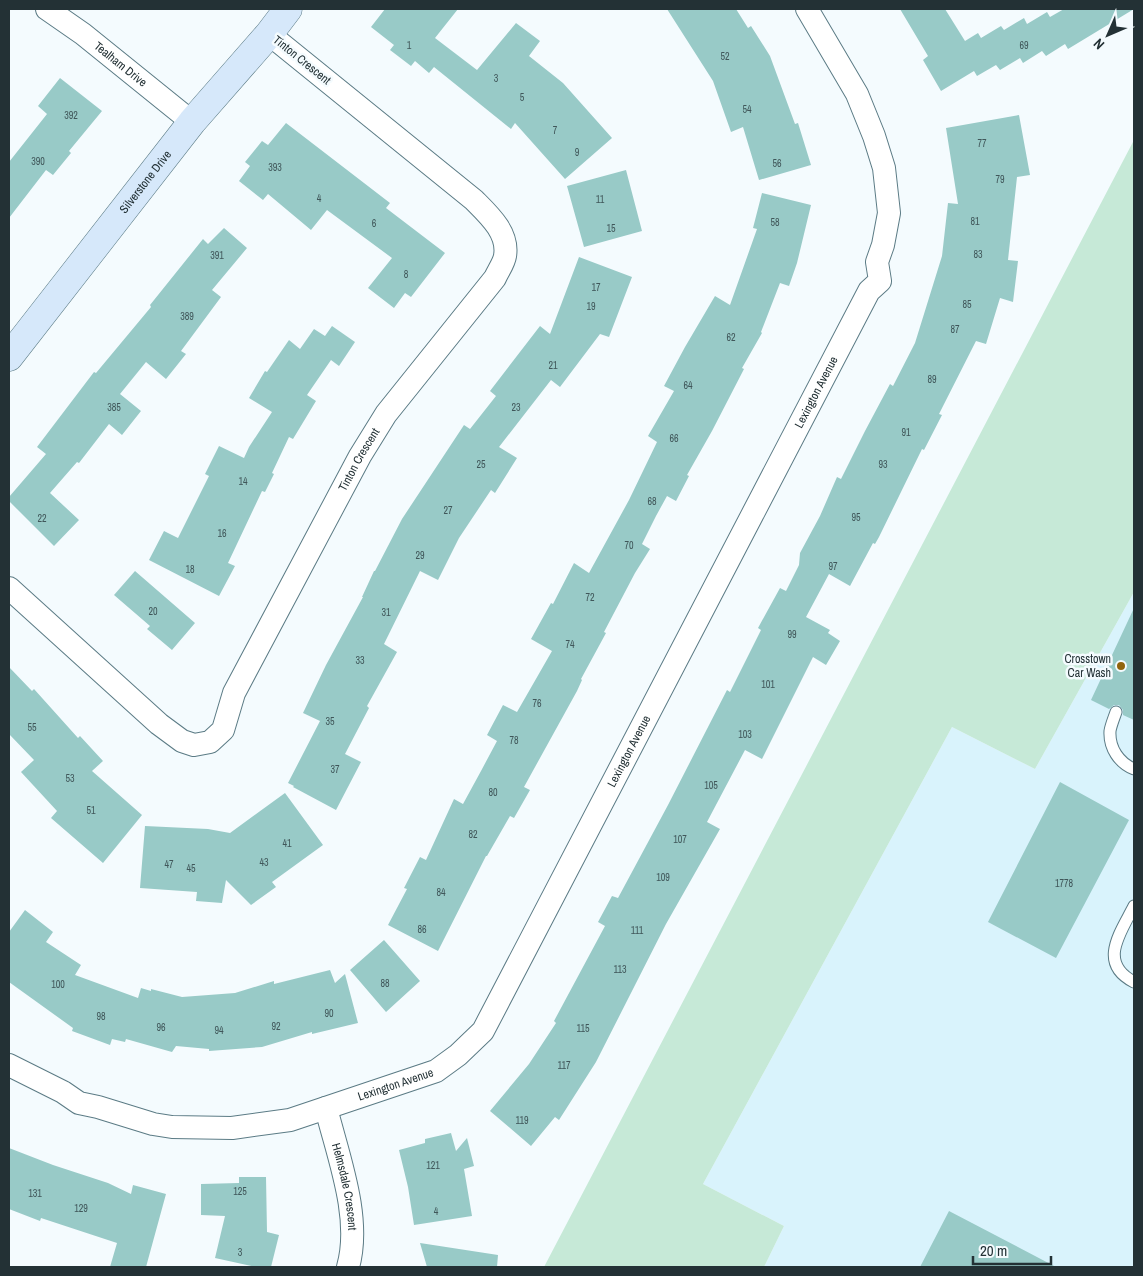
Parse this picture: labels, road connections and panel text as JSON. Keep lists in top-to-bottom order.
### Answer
{
  "streets": {
    "street": [
      "Tinton Crescent",
      "Tealham Drive",
      "Silverstone Drive",
      "Lexington Avenue",
      "Helmsdale Crescent"
    ]
  },
  "crossings": [
    ["Tinton Crescent", "Silverstone Drive"],
    ["Tealham Drive", "Silverstone Drive"],
    ["Lexington Avenue", "Helmsdale Crescent"]
  ],
  "places": ["Crosstown Car Wash"],
  "house_numbers": [
    "1",
    "69",
    "52",
    "3",
    "5",
    "54",
    "392",
    "7",
    "77",
    "9",
    "390",
    "56",
    "393",
    "79",
    "4",
    "11",
    "81",
    "58",
    "6",
    "15",
    "83",
    "391",
    "8",
    "17",
    "85",
    "19",
    "389",
    "87",
    "62",
    "21",
    "89",
    "64",
    "385",
    "23",
    "91",
    "66",
    "25",
    "93",
    "14",
    "68",
    "27",
    "95",
    "22",
    "16",
    "70",
    "29",
    "97",
    "18",
    "72",
    "20",
    "31",
    "99",
    "74",
    "33",
    "101",
    "76",
    "35",
    "55",
    "103",
    "78",
    "37",
    "53",
    "105",
    "80",
    "51",
    "82",
    "107",
    "41",
    "43",
    "47",
    "45",
    "109",
    "1778",
    "84",
    "86",
    "111",
    "113",
    "88",
    "100",
    "90",
    "98",
    "92",
    "96",
    "115",
    "94",
    "117",
    "119",
    "121",
    "125",
    "131",
    "129",
    "4",
    "3"
  ],
  "scale_bar": "20 m",
  "north": "bottom left"
}
